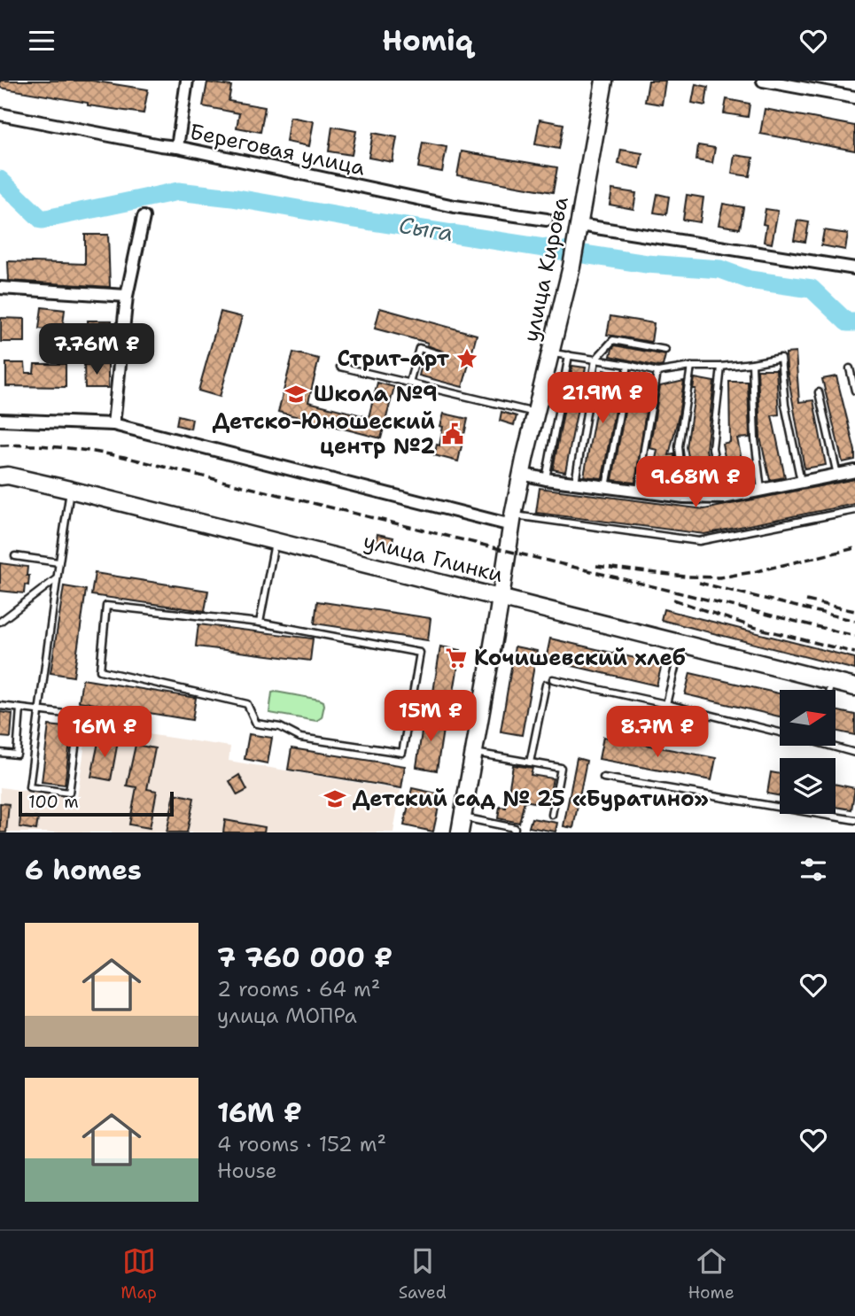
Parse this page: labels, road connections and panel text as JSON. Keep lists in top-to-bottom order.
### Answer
{
  "streets": {
    "main road": ["улица Кирова", "улица Глинки"],
    "street": ["Береговая улица"]
  },
  "crossings": [
    ["улица Кирова", "улица Глинки"]
  ],
  "water": ["Сыга"],
  "places": {
    "place": ["Стрит-арт"],
    "school or university": ["Школа №9", "Детский сад № 25 «Буратино»"],
    "public building": ["Детско-Юношеский центр №2"],
    "supermarket": ["Кочишевский хлеб"]
  },
  "scale_bar": "100 m",
  "north": "right",
  "page": {
    "header": "Homiq",
    "price": [
      "7.76M ₽",
      "21.9M ₽",
      "9.68M ₽",
      "15M ₽",
      "16M ₽",
      "8.7M ₽"
    ],
    "scale": "100 m",
    "heading": "6 homes",
    "list": [
      {
        "name": "7 760 000 ₽",
        "note": "2 rooms · 64 m² · улица МОПРа"
      },
      {
        "name": "16M ₽",
        "note": "4 rooms · 152 m² · House"
      }
    ],
    "tabs": ["Map", "Saved", "Home"]
  }
}
